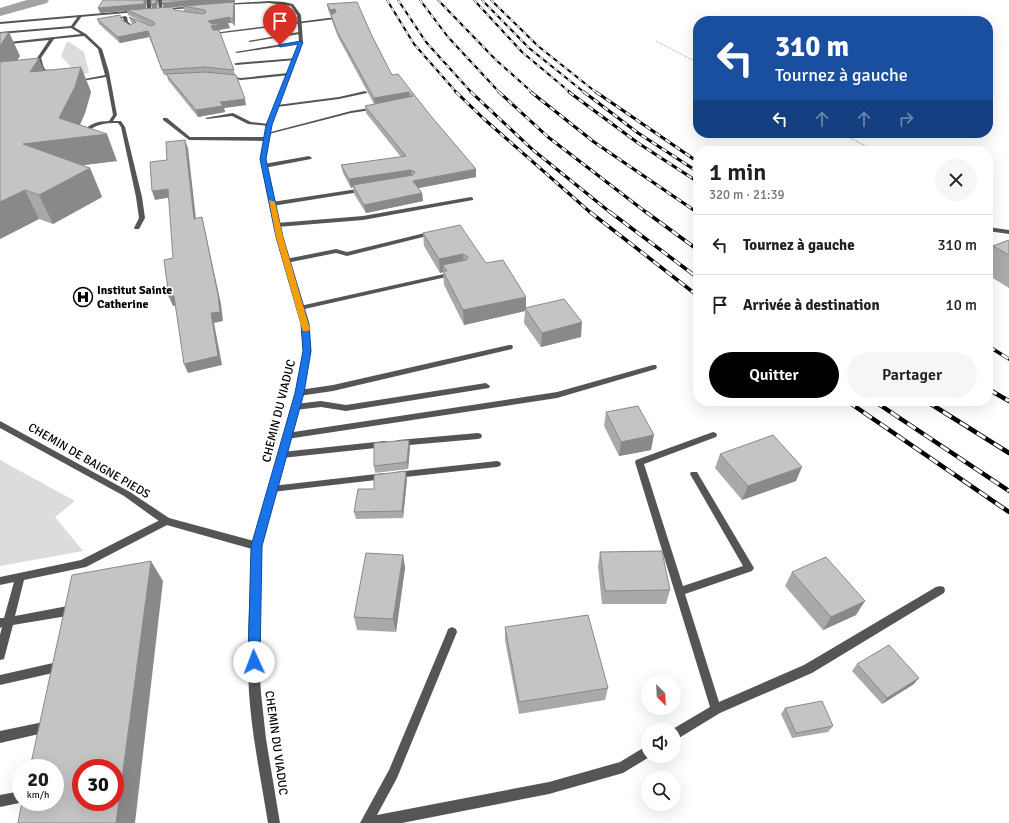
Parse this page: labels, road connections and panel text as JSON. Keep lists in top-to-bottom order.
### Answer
{
  "streets": {
    "street": ["CHEMIN DU VIADUC", "CHEMIN DE BAIGNE PIEDS"]
  },
  "crossings": [
    ["CHEMIN DU VIADUC", "CHEMIN DE BAIGNE PIEDS"]
  ],
  "places": {
    "hospital": ["Institut Sainte Catherine"]
  },
  "north": "bottom right",
  "page": {
    "turn": ["310 m", "Tournez à gauche"],
    "heading": ["1 min", "320 m · 21:39"],
    "list": [
      {
        "name": "Tournez à gauche",
        "value": "310 m"
      },
      {
        "name": "Arrivée à destination",
        "value": "10 m"
      }
    ],
    "buttons": ["Quitter", "Partager"],
    "speed": "20 km/h",
    "limit": "30"
  }
}
